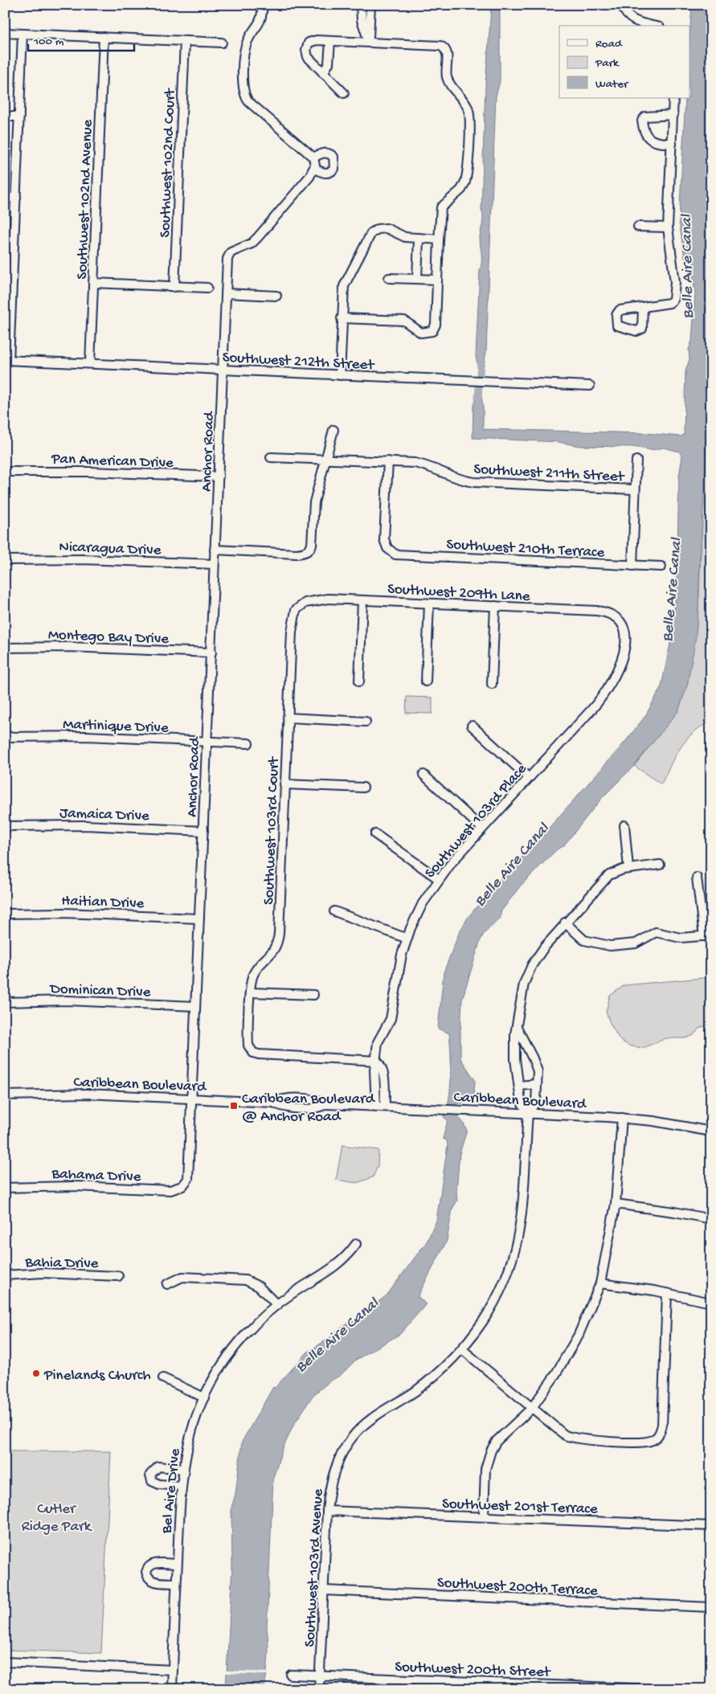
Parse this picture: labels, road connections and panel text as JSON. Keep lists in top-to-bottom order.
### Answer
{
  "streets": {
    "street": [
      "Southwest 102nd Court",
      "Southwest 102nd Avenue",
      "Southwest 212th Street",
      "Anchor Road",
      "Pan American Drive",
      "Southwest 211th Street",
      "Nicaragua Drive",
      "Southwest 210th Terrace",
      "Southwest 209th Lane",
      "Montego Bay Drive",
      "Martinique Drive",
      "Jamaica Drive",
      "Southwest 103rd Place",
      "Southwest 103rd Court",
      "Haitian Drive",
      "Dominican Drive",
      "Caribbean Boulevard",
      "Bahama Drive",
      "Bahia Drive",
      "Bel Aire Drive",
      "Southwest 201st Terrace",
      "Southwest 103rd Avenue",
      "Southwest 200th Terrace",
      "Southwest 200th Street"
    ]
  },
  "crossings": [
    ["Southwest 102nd Avenue", "Southwest 212th Street"],
    ["Southwest 212th Street", "Anchor Road"],
    ["Anchor Road", "Pan American Drive"],
    ["Anchor Road", "Nicaragua Drive"],
    ["Anchor Road", "Montego Bay Drive"],
    ["Anchor Road", "Martinique Drive"],
    ["Anchor Road", "Jamaica Drive"],
    ["Anchor Road", "Haitian Drive"],
    ["Anchor Road", "Dominican Drive"],
    ["Anchor Road", "Caribbean Boulevard"],
    ["Anchor Road", "Bahama Drive"],
    ["Southwest 211th Street", "Southwest 210th Terrace"],
    ["Southwest 209th Lane", "Southwest 103rd Place"],
    ["Southwest 209th Lane", "Southwest 103rd Court"],
    ["Southwest 103rd Place", "Southwest 103rd Court"],
    ["Southwest 103rd Place", "Caribbean Boulevard"],
    ["Caribbean Boulevard", "Southwest 103rd Avenue"],
    ["Southwest 201st Terrace", "Southwest 103rd Avenue"],
    ["Southwest 103rd Avenue", "Southwest 200th Terrace"],
    ["Southwest 103rd Avenue", "Southwest 200th Street"]
  ],
  "water": ["Belle Aire Canal"],
  "parks": ["Cutler Ridge Park"],
  "places": {
    "transit": ["Caribbean Boulevard @ Anchor Road"],
    "other": ["Pinelands Church"]
  },
  "legend": ["Road", "Park", "Water"],
  "scale_bar": "100 m"
}
